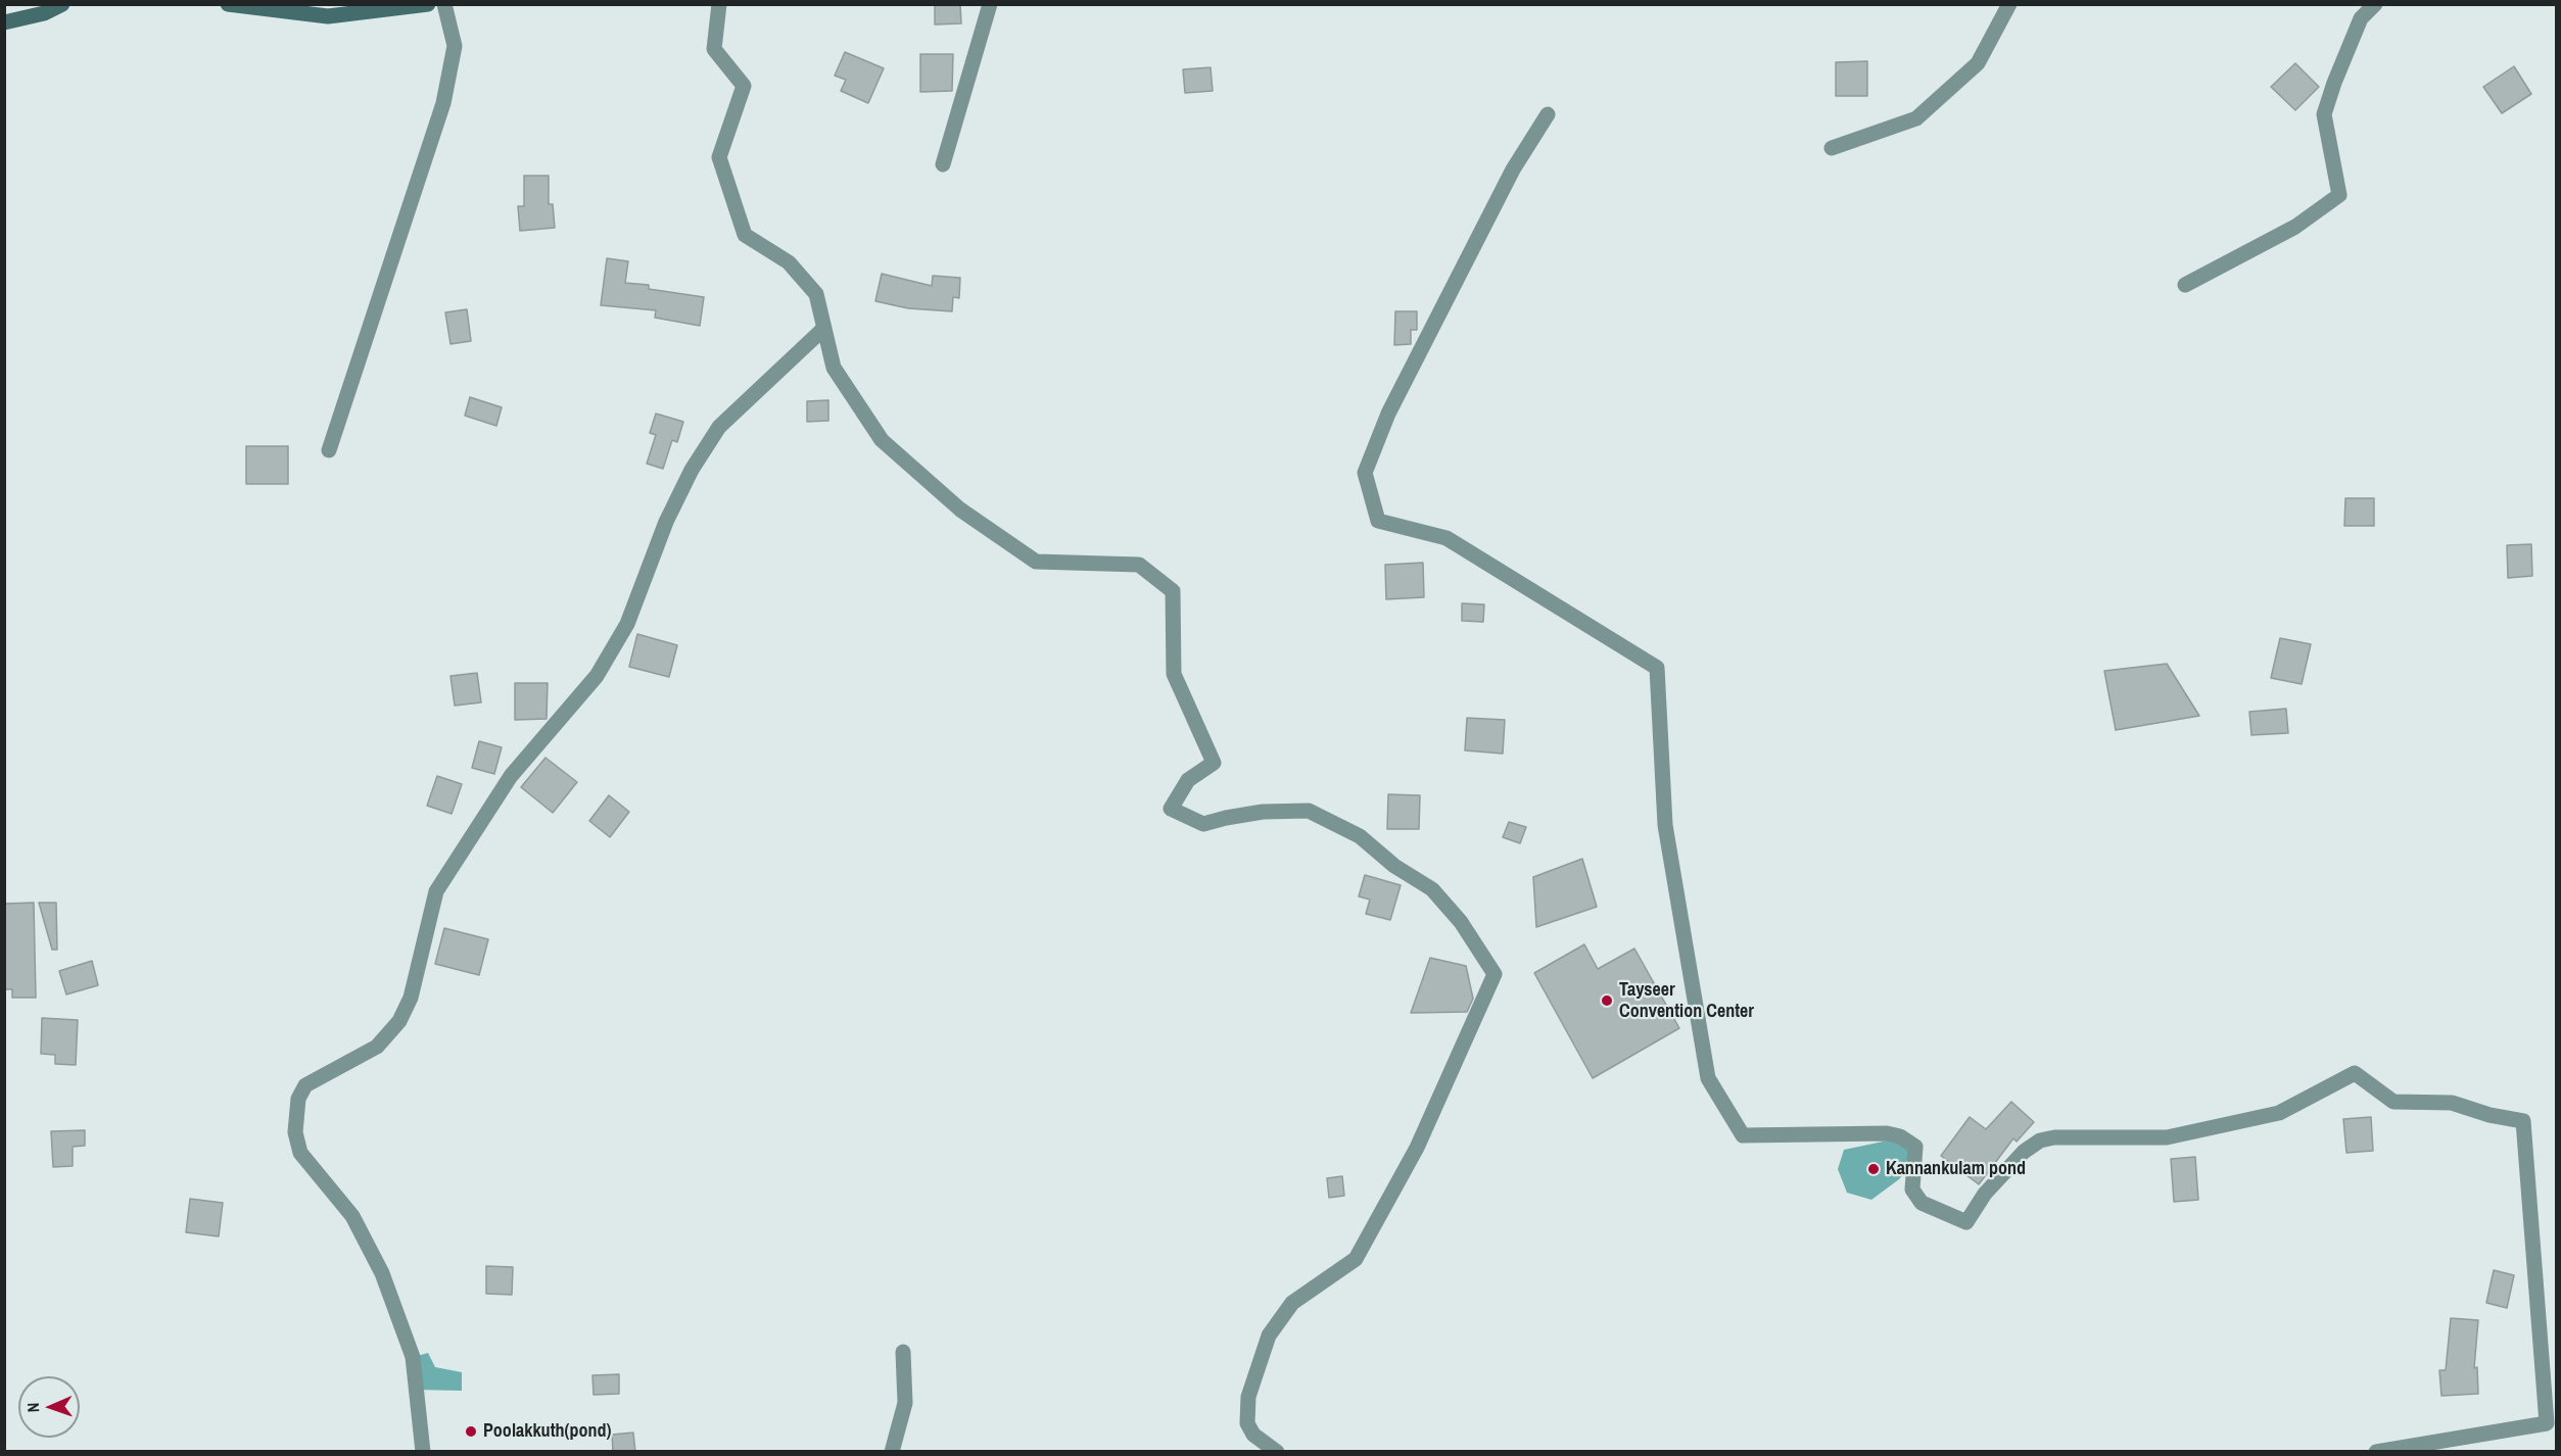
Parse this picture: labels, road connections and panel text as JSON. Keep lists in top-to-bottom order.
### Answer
{
  "places": ["Tayseer Convention Center", "Kannankulam pond", "Poolakkuth(pond)"],
  "north": "left"
}
